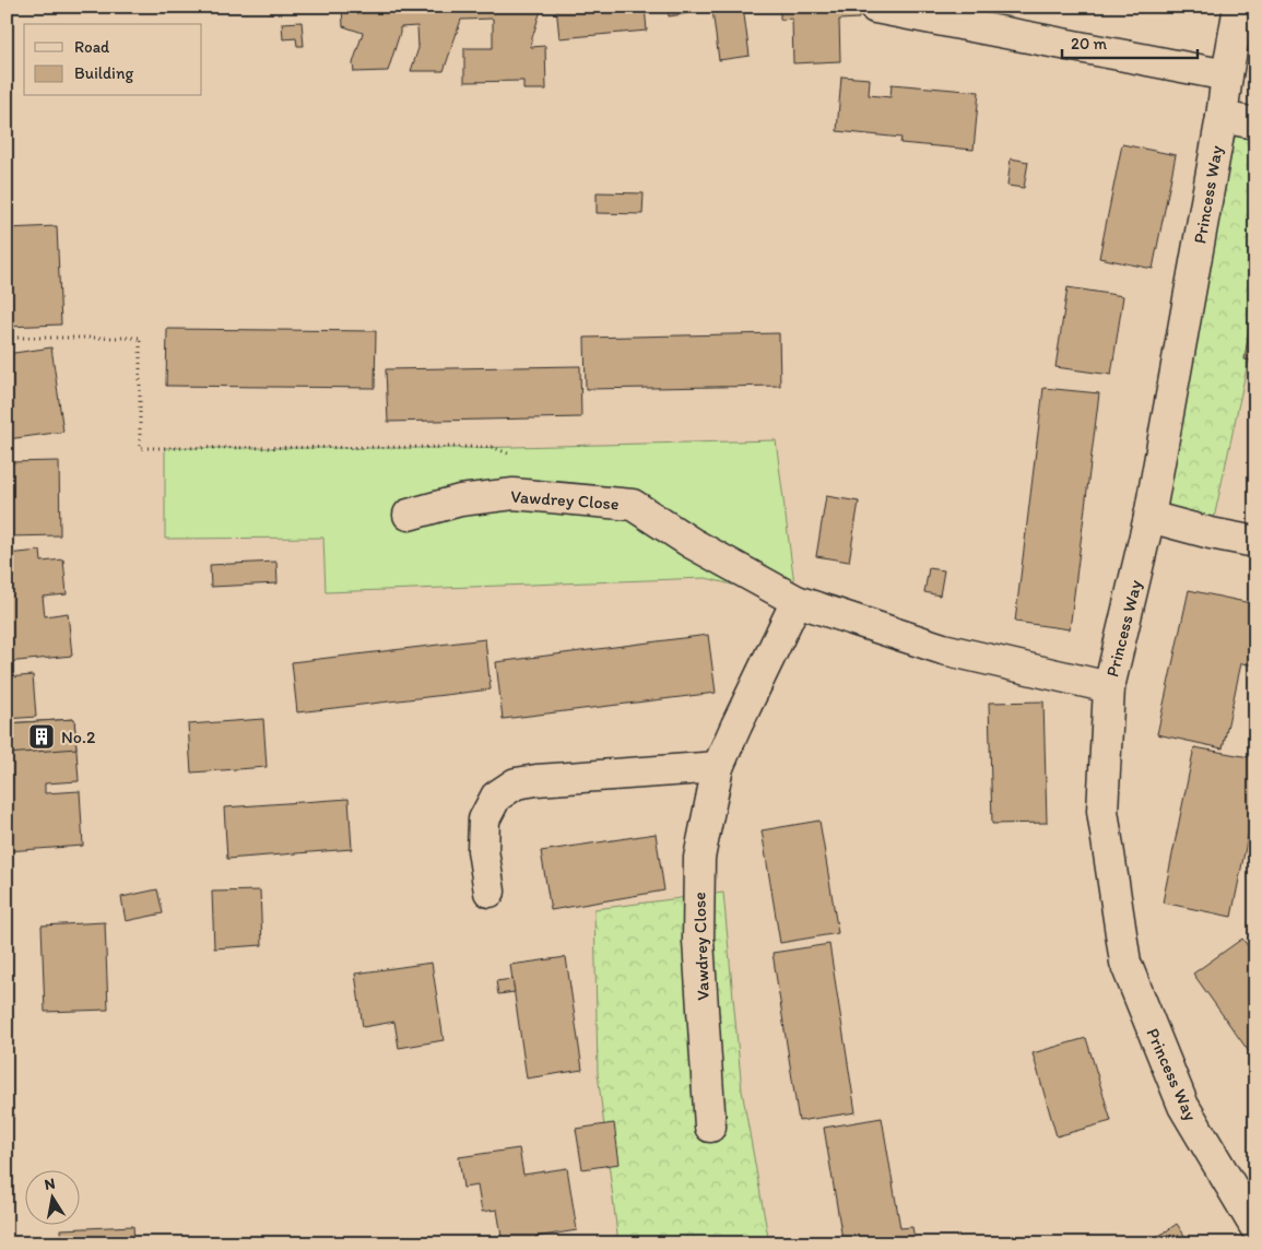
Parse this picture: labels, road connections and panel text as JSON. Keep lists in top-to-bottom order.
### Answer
{
  "streets": {
    "street": ["Princess Way", "Vawdrey Close"]
  },
  "crossings": [
    ["Princess Way", "Vawdrey Close"]
  ],
  "places": {
    "building": ["No.2"]
  },
  "legend": ["Road", "Building"],
  "scale_bar": "20 m",
  "north": "top"
}
